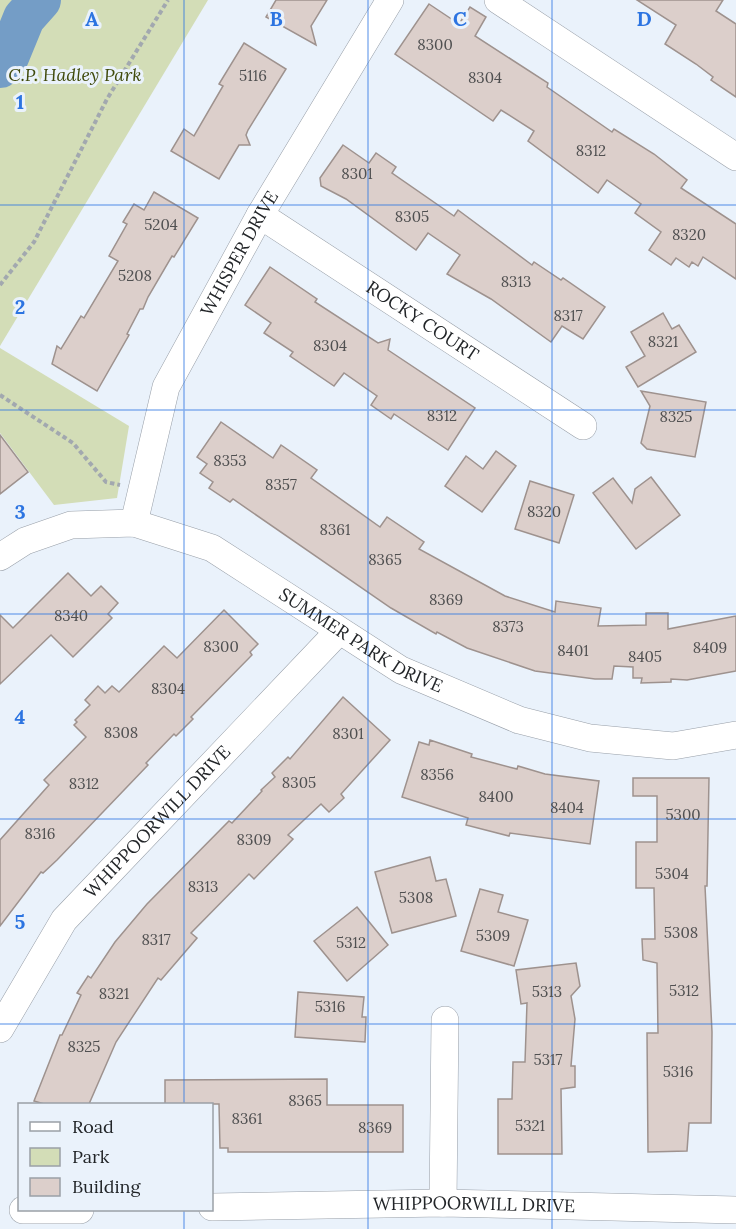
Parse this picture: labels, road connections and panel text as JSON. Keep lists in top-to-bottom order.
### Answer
{
  "streets": {
    "street": [
      "WHISPER DRIVE",
      "ROCKY COURT",
      "SUMMER PARK DRIVE",
      "WHIPPOORWILL DRIVE"
    ]
  },
  "crossings": [
    ["WHISPER DRIVE", "ROCKY COURT"],
    ["WHISPER DRIVE", "SUMMER PARK DRIVE"],
    ["SUMMER PARK DRIVE", "WHIPPOORWILL DRIVE"]
  ],
  "parks": ["C.P. Hadley Park"],
  "house_numbers": [
    "8300",
    "5116",
    "8304",
    "8312",
    "8301",
    "8305",
    "5204",
    "8320",
    "5208",
    "8313",
    "8317",
    "8321",
    "8304",
    "8312",
    "8325",
    "8353",
    "8357",
    "8320",
    "8361",
    "8365",
    "8369",
    "8340",
    "8373",
    "8300",
    "8409",
    "8401",
    "8405",
    "8304",
    "8308",
    "8301",
    "8356",
    "8305",
    "8312",
    "8400",
    "8404",
    "5300",
    "8316",
    "8309",
    "5304",
    "8313",
    "5308",
    "5308",
    "5309",
    "8317",
    "5312",
    "5312",
    "5313",
    "8321",
    "5316",
    "8325",
    "5317",
    "5316",
    "8365",
    "8361",
    "5321",
    "8369"
  ],
  "legend": ["Road", "Park", "Building"],
  "grid": {
    "columns": [
      "A",
      "B",
      "C",
      "D"
    ],
    "rows": [
      "1",
      "2",
      "3",
      "4",
      "5"
    ]
  }
}
